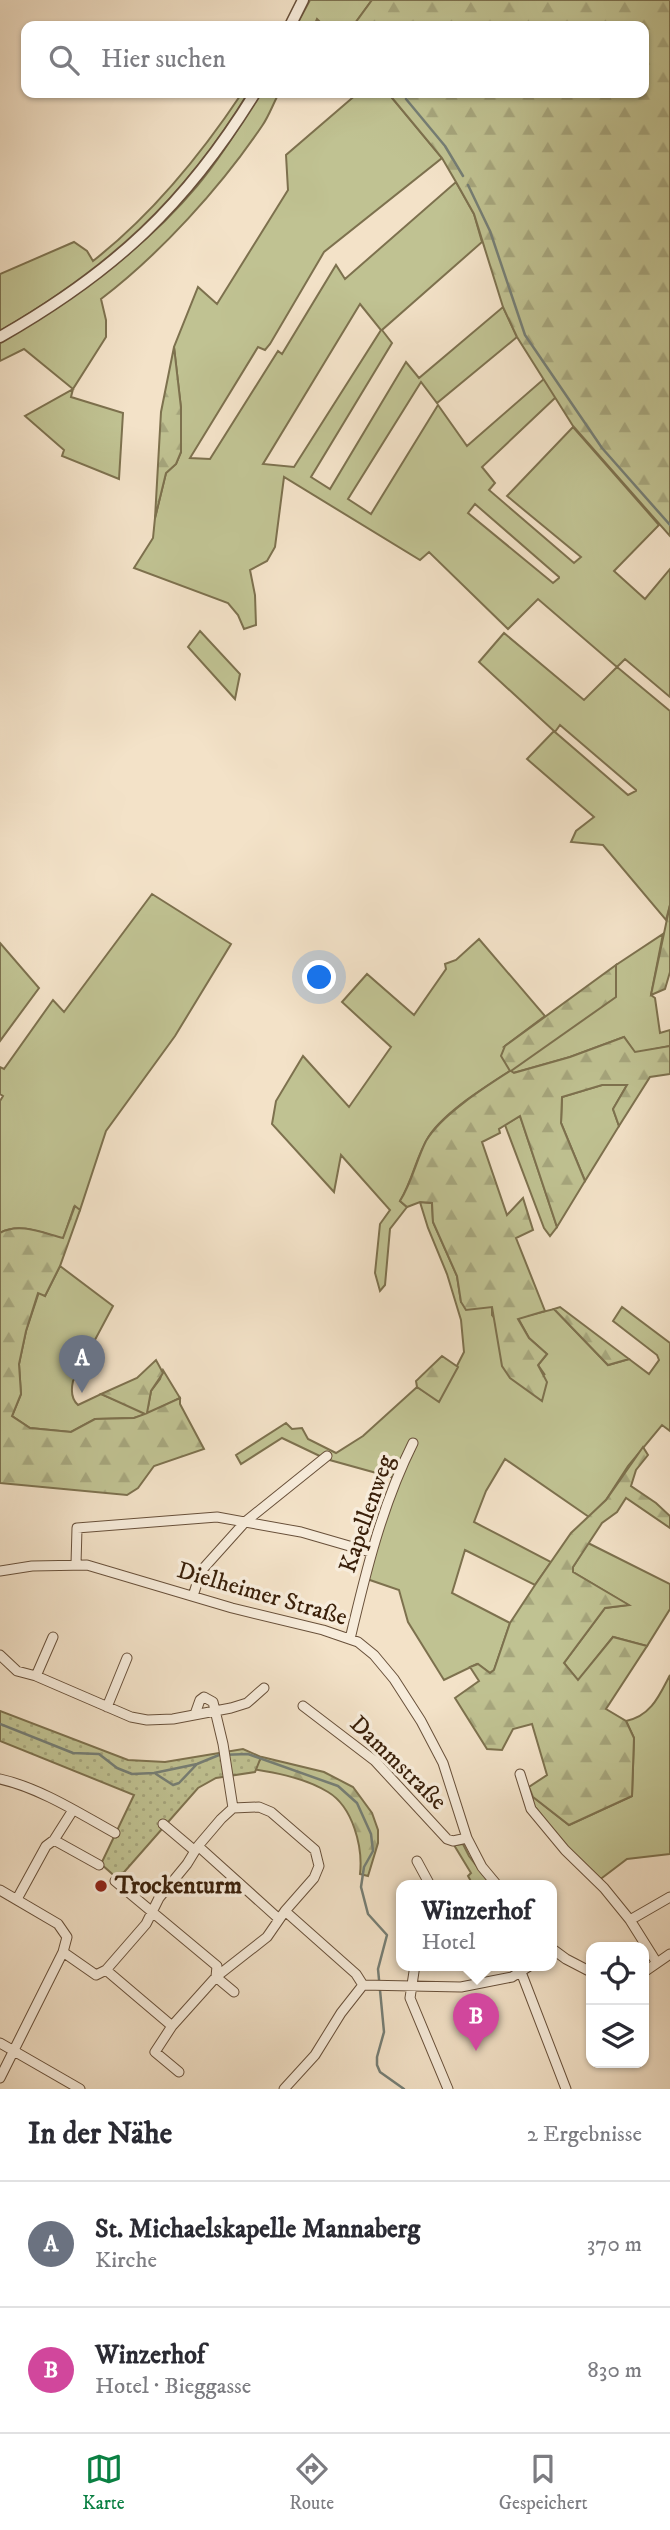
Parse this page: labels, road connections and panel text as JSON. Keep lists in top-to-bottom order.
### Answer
{
  "streets": {
    "street": ["Kapellenweg", "Dielheimer Straße", "Dammstraße"]
  },
  "crossings": [
    ["Kapellenweg", "Dielheimer Straße"],
    ["Dielheimer Straße", "Dammstraße"]
  ],
  "places": ["Trockenturm"],
  "page": {
    "search": "Hier suchen",
    "pins": ["A", "B"],
    "popup": ["Winzerhof", "Hotel"],
    "heading": ["In der Nähe", "2 Ergebnisse"],
    "list": [
      {
        "mark": "A",
        "name": "St. Michaelskapelle Mannaberg",
        "note": "Kirche",
        "value": "370 m"
      },
      {
        "mark": "B",
        "name": "Winzerhof",
        "note": "Hotel · Bieggasse",
        "value": "830 m"
      }
    ],
    "nav": ["Karte", "Route", "Gespeichert"]
  }
}
